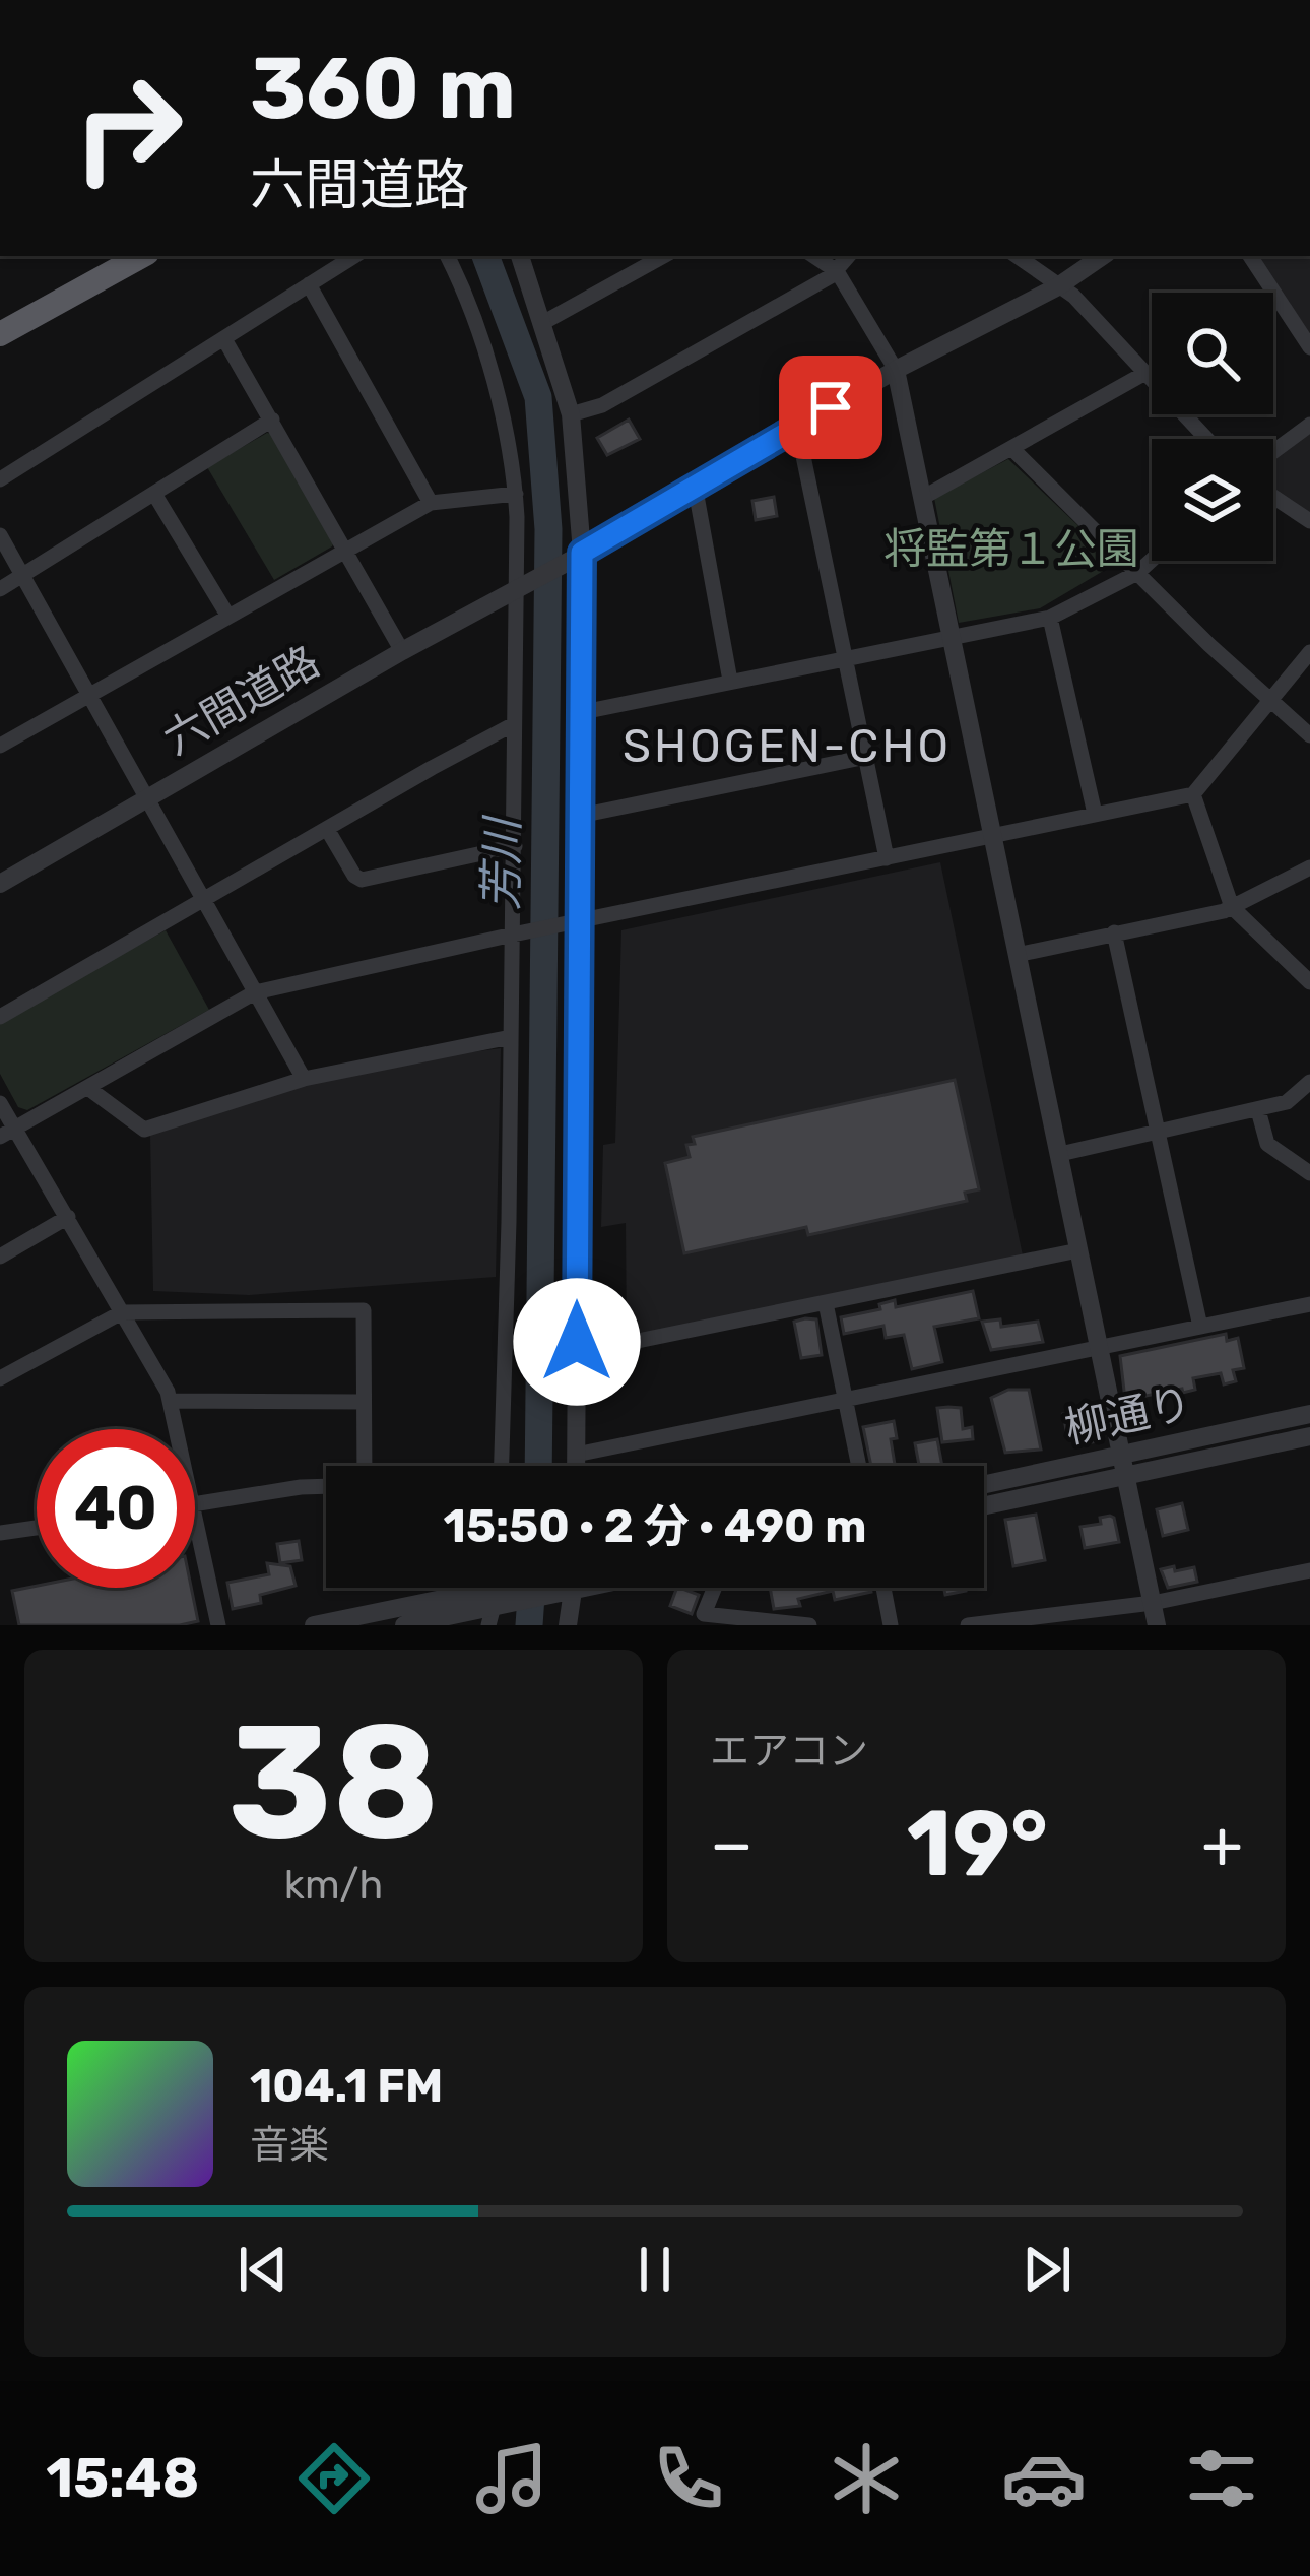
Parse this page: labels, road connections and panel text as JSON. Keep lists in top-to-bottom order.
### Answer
{
  "streets": {
    "street": ["六間道路", "柳通り"]
  },
  "districts": ["SHOGEN-CHO"],
  "water": ["芳川"],
  "parks": ["将監第１公園"],
  "page": {
    "turn": ["360 m", "六間道路"],
    "limit": "40",
    "trip": "15:50 · 2 分 · 490 m",
    "tile": [
      ["38", "km/h"],
      "エアコン"
    ],
    "heat": ["−", "19°", "+"],
    "song": ["104.1 FM", "音楽"],
    "tabs": "15:48"
  }
}
